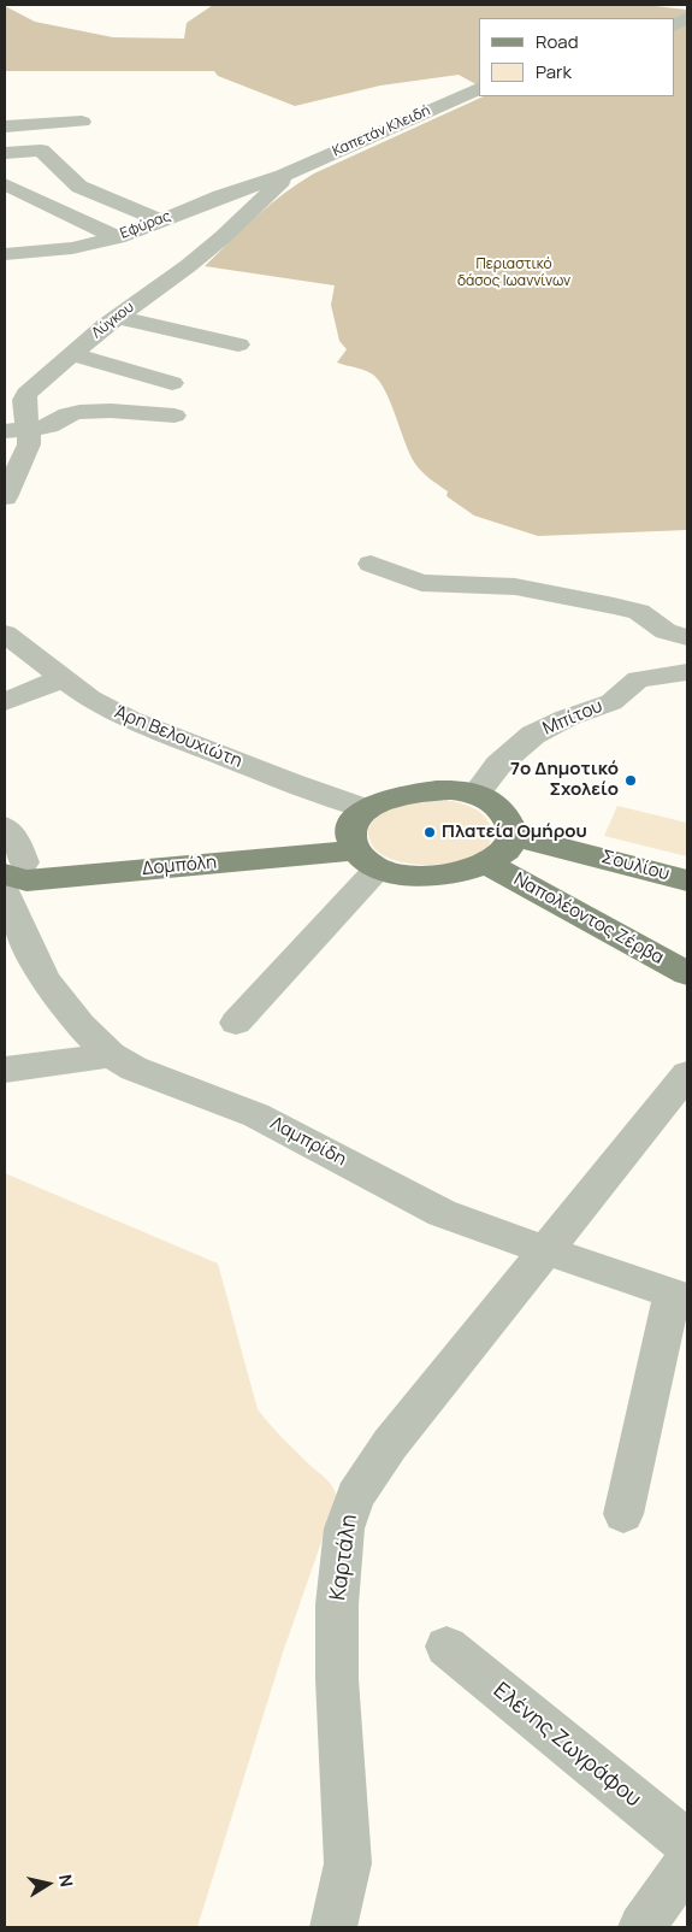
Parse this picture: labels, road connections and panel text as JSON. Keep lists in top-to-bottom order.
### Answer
{
  "streets": {
    "main road": ["Δομπόλη", "Σουλίου", "Ναπολέοντος Ζέρβα"],
    "street": [
      "Καπετάν Κλειδή",
      "Εφύρας",
      "Λύγκου",
      "Μπίτου",
      "Άρη Βελουχιώτη",
      "Λαμπρίδη",
      "Καρτάλη",
      "Ελένης Ζωγράφου"
    ]
  },
  "crossings": [
    ["Καπετάν Κλειδή", "Εφύρας"],
    ["Καπετάν Κλειδή", "Λύγκου"],
    ["Εφύρας", "Λύγκου"],
    ["Μπίτου", "Άρη Βελουχιώτη"],
    ["Μπίτου", "Δομπόλη"],
    ["Μπίτου", "Σουλίου"],
    ["Μπίτου", "Ναπολέοντος Ζέρβα"],
    ["Άρη Βελουχιώτη", "Δομπόλη"],
    ["Άρη Βελουχιώτη", "Σουλίου"],
    ["Άρη Βελουχιώτη", "Ναπολέοντος Ζέρβα"],
    ["Δομπόλη", "Σουλίου"],
    ["Δομπόλη", "Ναπολέοντος Ζέρβα"],
    ["Σουλίου", "Ναπολέοντος Ζέρβα"],
    ["Λαμπρίδη", "Καρτάλη"]
  ],
  "parks": ["Περιαστικό δάσος Ιωαννίνων"],
  "places": ["7ο Δημοτικό Σχολείο", "Πλατεία Ομήρου"],
  "legend": ["Road", "Park"],
  "north": "right"
}
